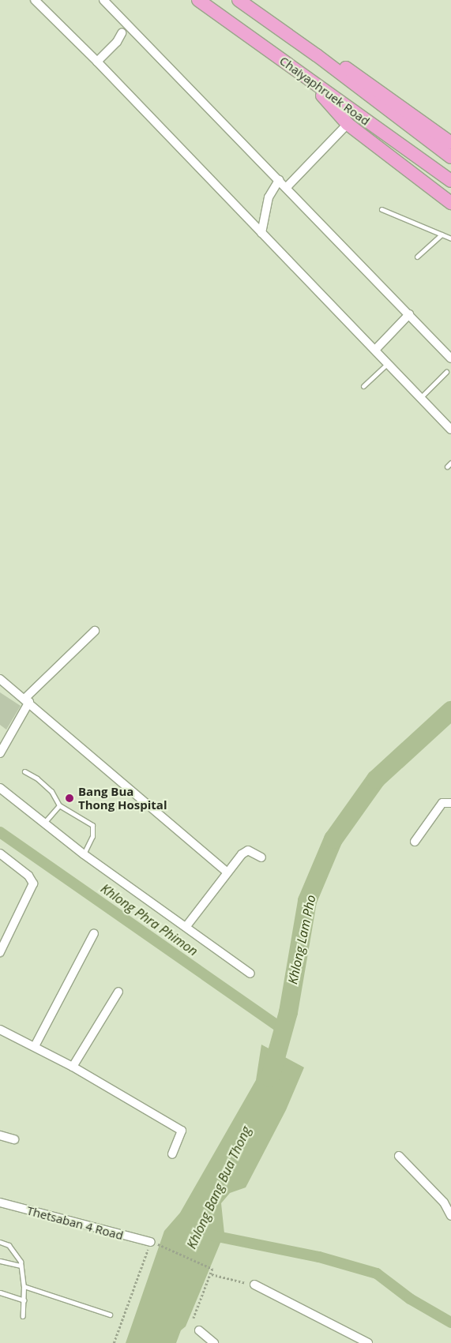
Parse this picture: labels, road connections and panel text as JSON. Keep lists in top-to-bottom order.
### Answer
{
  "streets": {
    "main road": ["Chaiyaphruek Road"],
    "street": ["Thetsaban 4 Road"]
  },
  "water": ["Khlong Phra Phimon", "Khlong Lam Pho", "Khlong Bang Bua Thong"],
  "places": ["Bang Bua Thong Hospital"]
}
